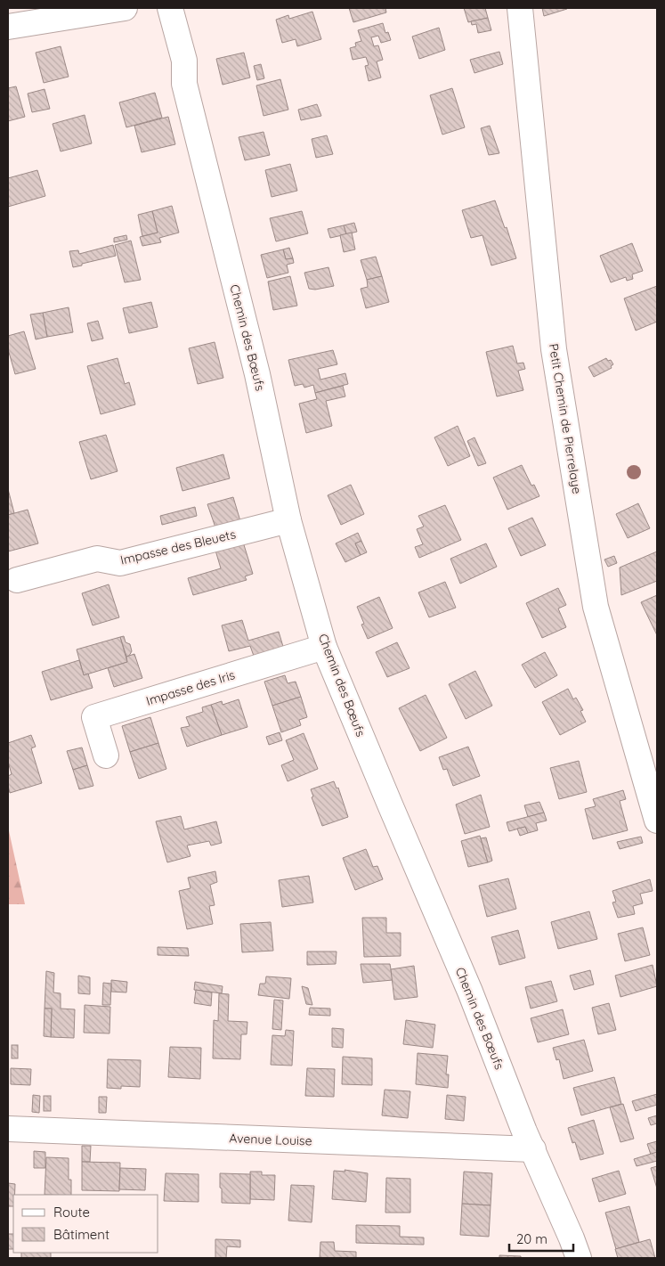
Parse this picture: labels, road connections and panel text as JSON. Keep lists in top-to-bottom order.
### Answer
{
  "streets": {
    "street": [
      "Chemin des Bœufs",
      "Petit Chemin de Pierrelaye",
      "Impasse des Bleuets",
      "Impasse des Iris",
      "Avenue Louise"
    ]
  },
  "crossings": [
    ["Chemin des Bœufs", "Impasse des Bleuets"],
    ["Chemin des Bœufs", "Impasse des Iris"],
    ["Chemin des Bœufs", "Avenue Louise"]
  ],
  "legend": ["Route", "Bâtiment"],
  "scale_bar": "20 m"
}
